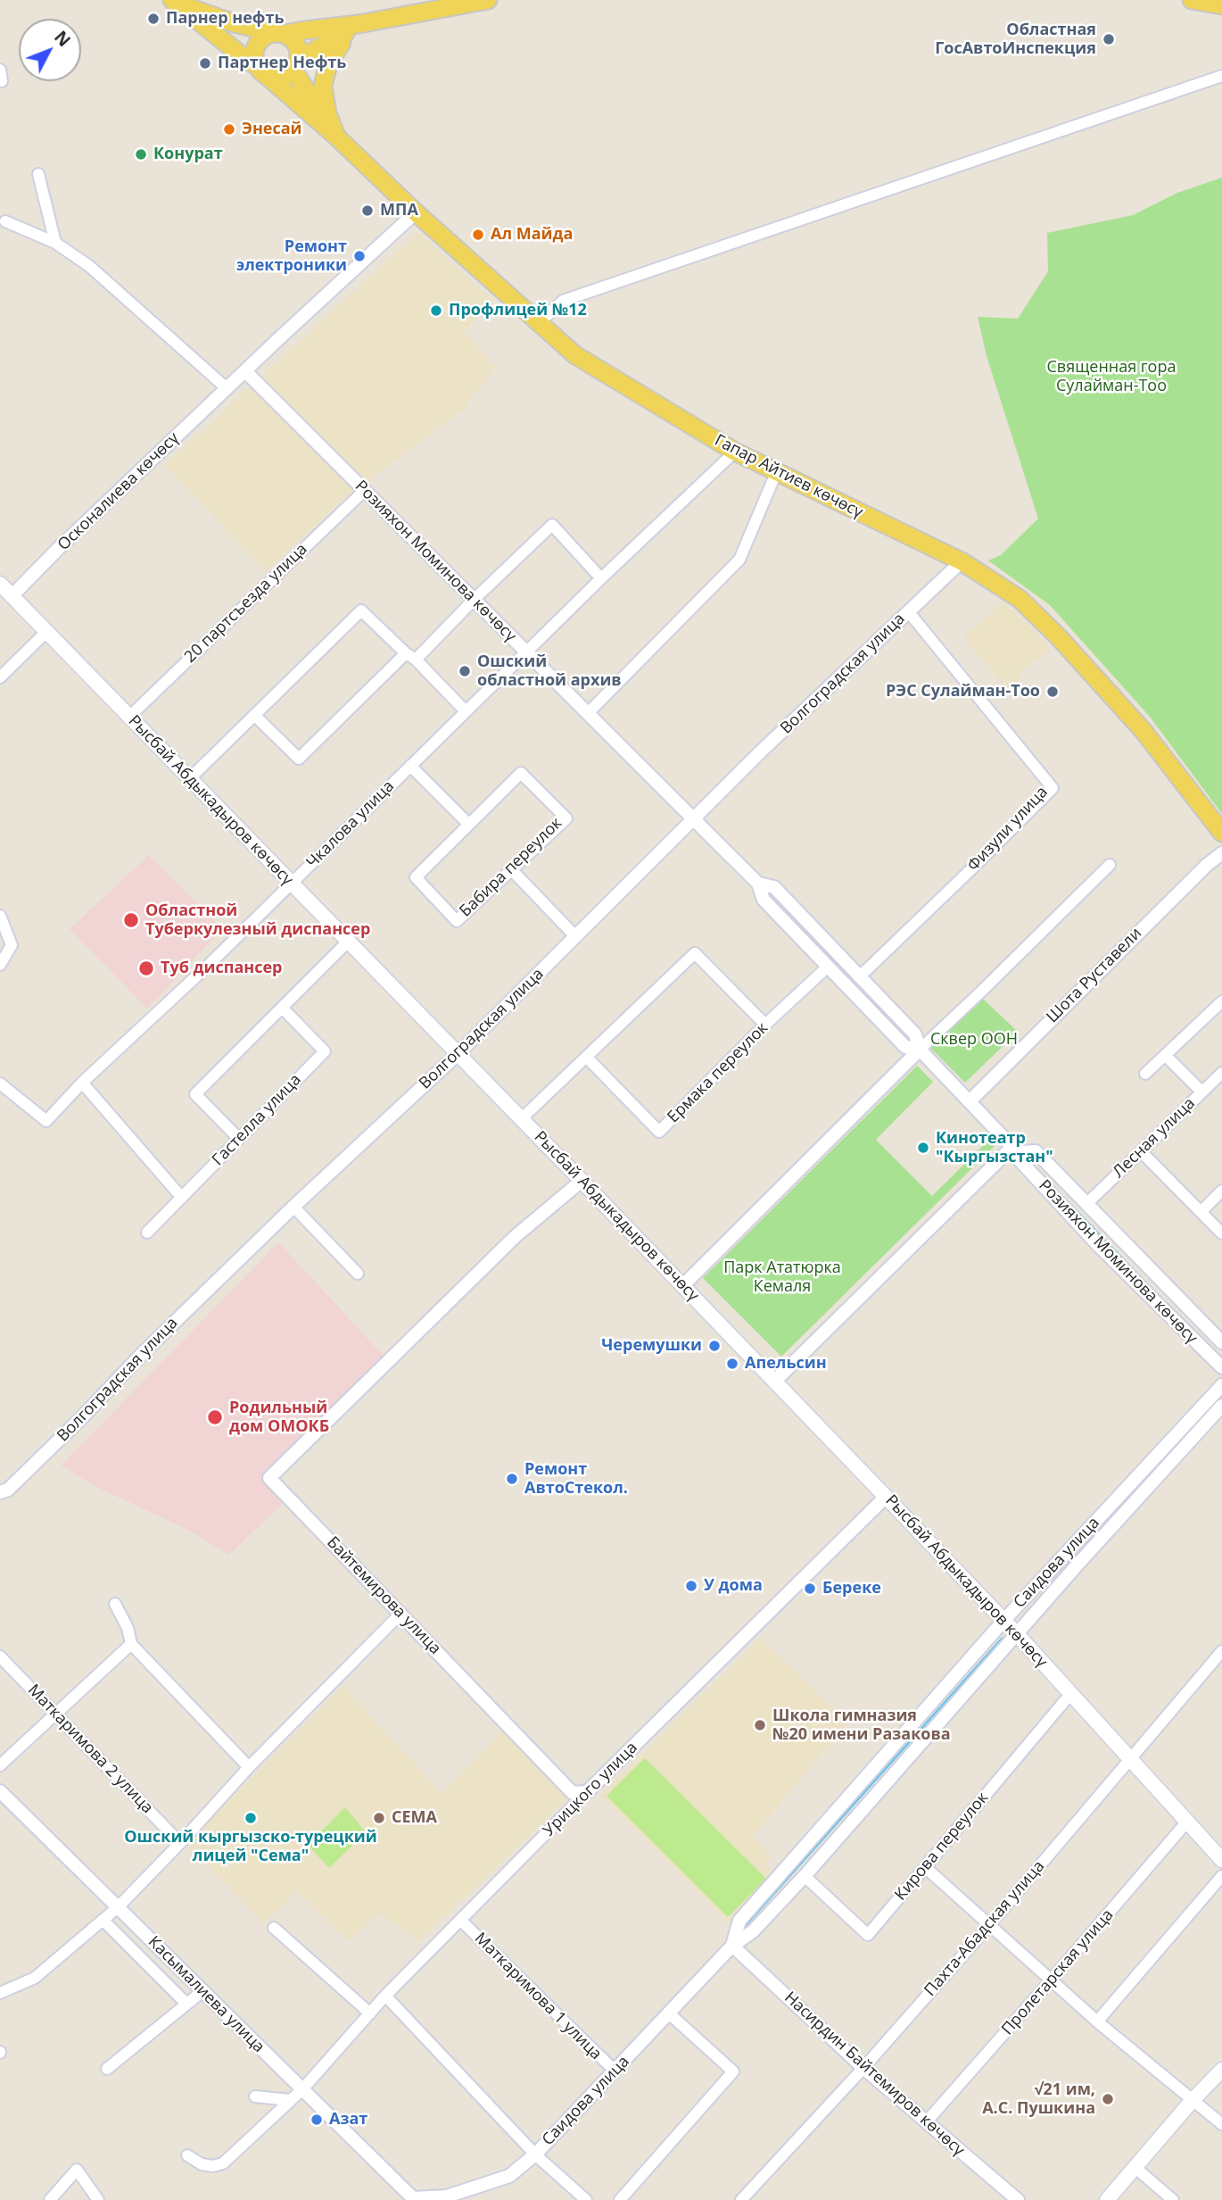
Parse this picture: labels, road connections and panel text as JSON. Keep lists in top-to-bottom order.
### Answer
{
  "streets": {
    "main road": ["Гапар Айтиев көчөсү", "Рысбай Абдыкадыров көчөсү"],
    "street": [
      "Осконалиева көчөсү",
      "Розияхон Моминова көчөсү",
      "20 партсъезда улица",
      "Волгоградская улица",
      "Чкалова улица",
      "Физули улица",
      "Бабира переулок",
      "Шота Руставели",
      "Ермака переулок",
      "Гастелла улица",
      "Лесная улица",
      "Саидова улица",
      "Байтемирова улица",
      "Маткаримова 2 улица",
      "Урицкого улица",
      "Кирова переулок",
      "Пахта-Абадская улица",
      "Пролетарская улица",
      "Касымалиева улица",
      "Маткаримова 1 улица",
      "Насирдин Байтемиров көчөсү"
    ]
  },
  "crossings": [
    ["Гапар Айтиев көчөсү", "Осконалиева көчөсү"],
    ["Гапар Айтиев көчөсү", "Волгоградская улица"],
    ["Гапар Айтиев көчөсү", "Чкалова улица"],
    ["Осконалиева көчөсү", "Розияхон Моминова көчөсү"],
    ["Осконалиева көчөсү", "Рысбай Абдыкадыров көчөсү"],
    ["Розияхон Моминова көчөсү", "20 партсъезда улица"],
    ["Розияхон Моминова көчөсү", "Волгоградская улица"],
    ["Розияхон Моминова көчөсү", "Чкалова улица"],
    ["Розияхон Моминова көчөсү", "Физули улица"],
    ["Розияхон Моминова көчөсү", "Шота Руставели"],
    ["Розияхон Моминова көчөсү", "Ермака переулок"],
    ["Розияхон Моминова көчөсү", "Лесная улица"],
    ["20 партсъезда улица", "Рысбай Абдыкадыров көчөсү"],
    ["Волгоградская улица", "Рысбай Абдыкадыров көчөсү"],
    ["Волгоградская улица", "Физули улица"],
    ["Рысбай Абдыкадыров көчөсү", "Чкалова улица"],
    ["Рысбай Абдыкадыров көчөсү", "Саидова улица"],
    ["Рысбай Абдыкадыров көчөсү", "Байтемирова улица"],
    ["Рысбай Абдыкадыров көчөсү", "Урицкого улица"],
    ["Рысбай Абдыкадыров көчөсү", "Кирова переулок"],
    ["Рысбай Абдыкадыров көчөсү", "Пахта-Абадская улица"],
    ["Рысбай Абдыкадыров көчөсү", "Пролетарская улица"],
    ["Саидова улица", "Кирова переулок"],
    ["Саидова улица", "Касымалиева улица"],
    ["Саидова улица", "Маткаримова 1 улица"],
    ["Саидова улица", "Насирдин Байтемиров көчөсү"],
    ["Байтемирова улица", "Урицкого улица"],
    ["Урицкого улица", "Касымалиева улица"],
    ["Урицкого улица", "Маткаримова 1 улица"],
    ["Пахта-Абадская улица", "Насирдин Байтемиров көчөсү"],
    ["Пролетарская улица", "Насирдин Байтемиров көчөсү"]
  ],
  "parks": ["Священная гора Сулайман-Тоо", "Сквер ООН", "Парк Ататюрка Кемаля"],
  "places": [
    "Парнер нефть",
    "Областная ГосАвтоИнспекция",
    "Партнер Нефть",
    "Энесай",
    "Конурат",
    "МПА",
    "Ал Майда",
    "Ремонт электроники",
    "Профлицей №12",
    "Ошский областной архив",
    "РЭС Сулайман-Тоо",
    "Областной Туберкулезный диспансер",
    "Туб диспансер",
    "Кинотеатр \"Кыргызстан\"",
    "Черемушки",
    "Апельсин",
    "Родильный дом ОМОКБ",
    "Ремонт АвтоСтекол.",
    "У дома",
    "Береке",
    "Школа гимназия №20 имени Разакова",
    "Ошский кыргызско-турецкий лицей \"Сема\"",
    "СЕМА",
    "√21 им, А.С. Пушкина",
    "Азат"
  ],
  "north": "top right"
}
